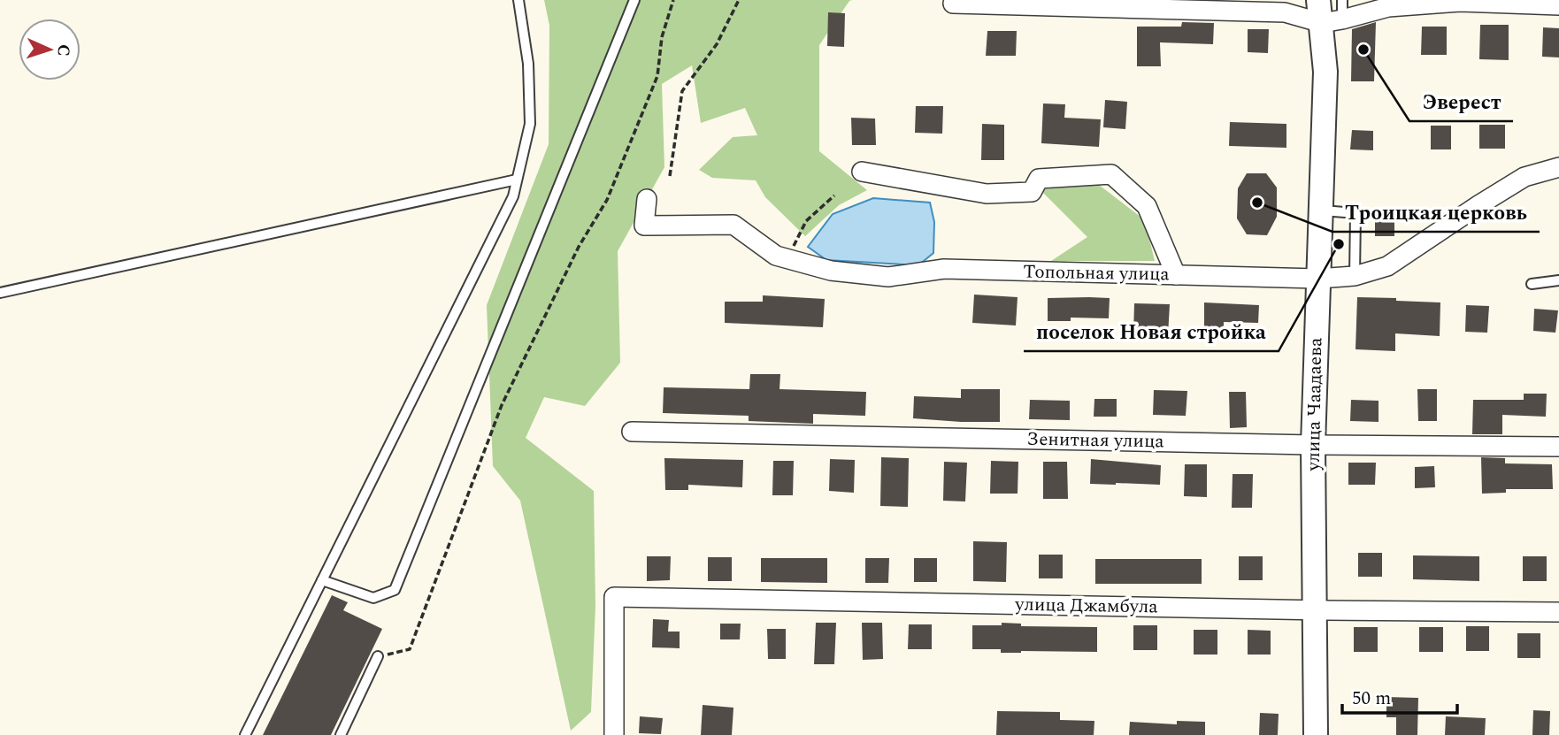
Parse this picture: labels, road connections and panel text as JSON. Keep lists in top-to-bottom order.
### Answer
{
  "streets": {
    "street": [
      "Топольная улица",
      "улица Чаадаева",
      "Зенитная улица",
      "улица Джамбула"
    ]
  },
  "crossings": [
    ["Топольная улица", "улица Чаадаева"],
    ["улица Чаадаева", "Зенитная улица"],
    ["улица Чаадаева", "улица Джамбула"]
  ],
  "places": ["Эверест", "Троицкая церковь", "поселок Новая стройка"],
  "scale_bar": "50 m",
  "north": "right"
}
